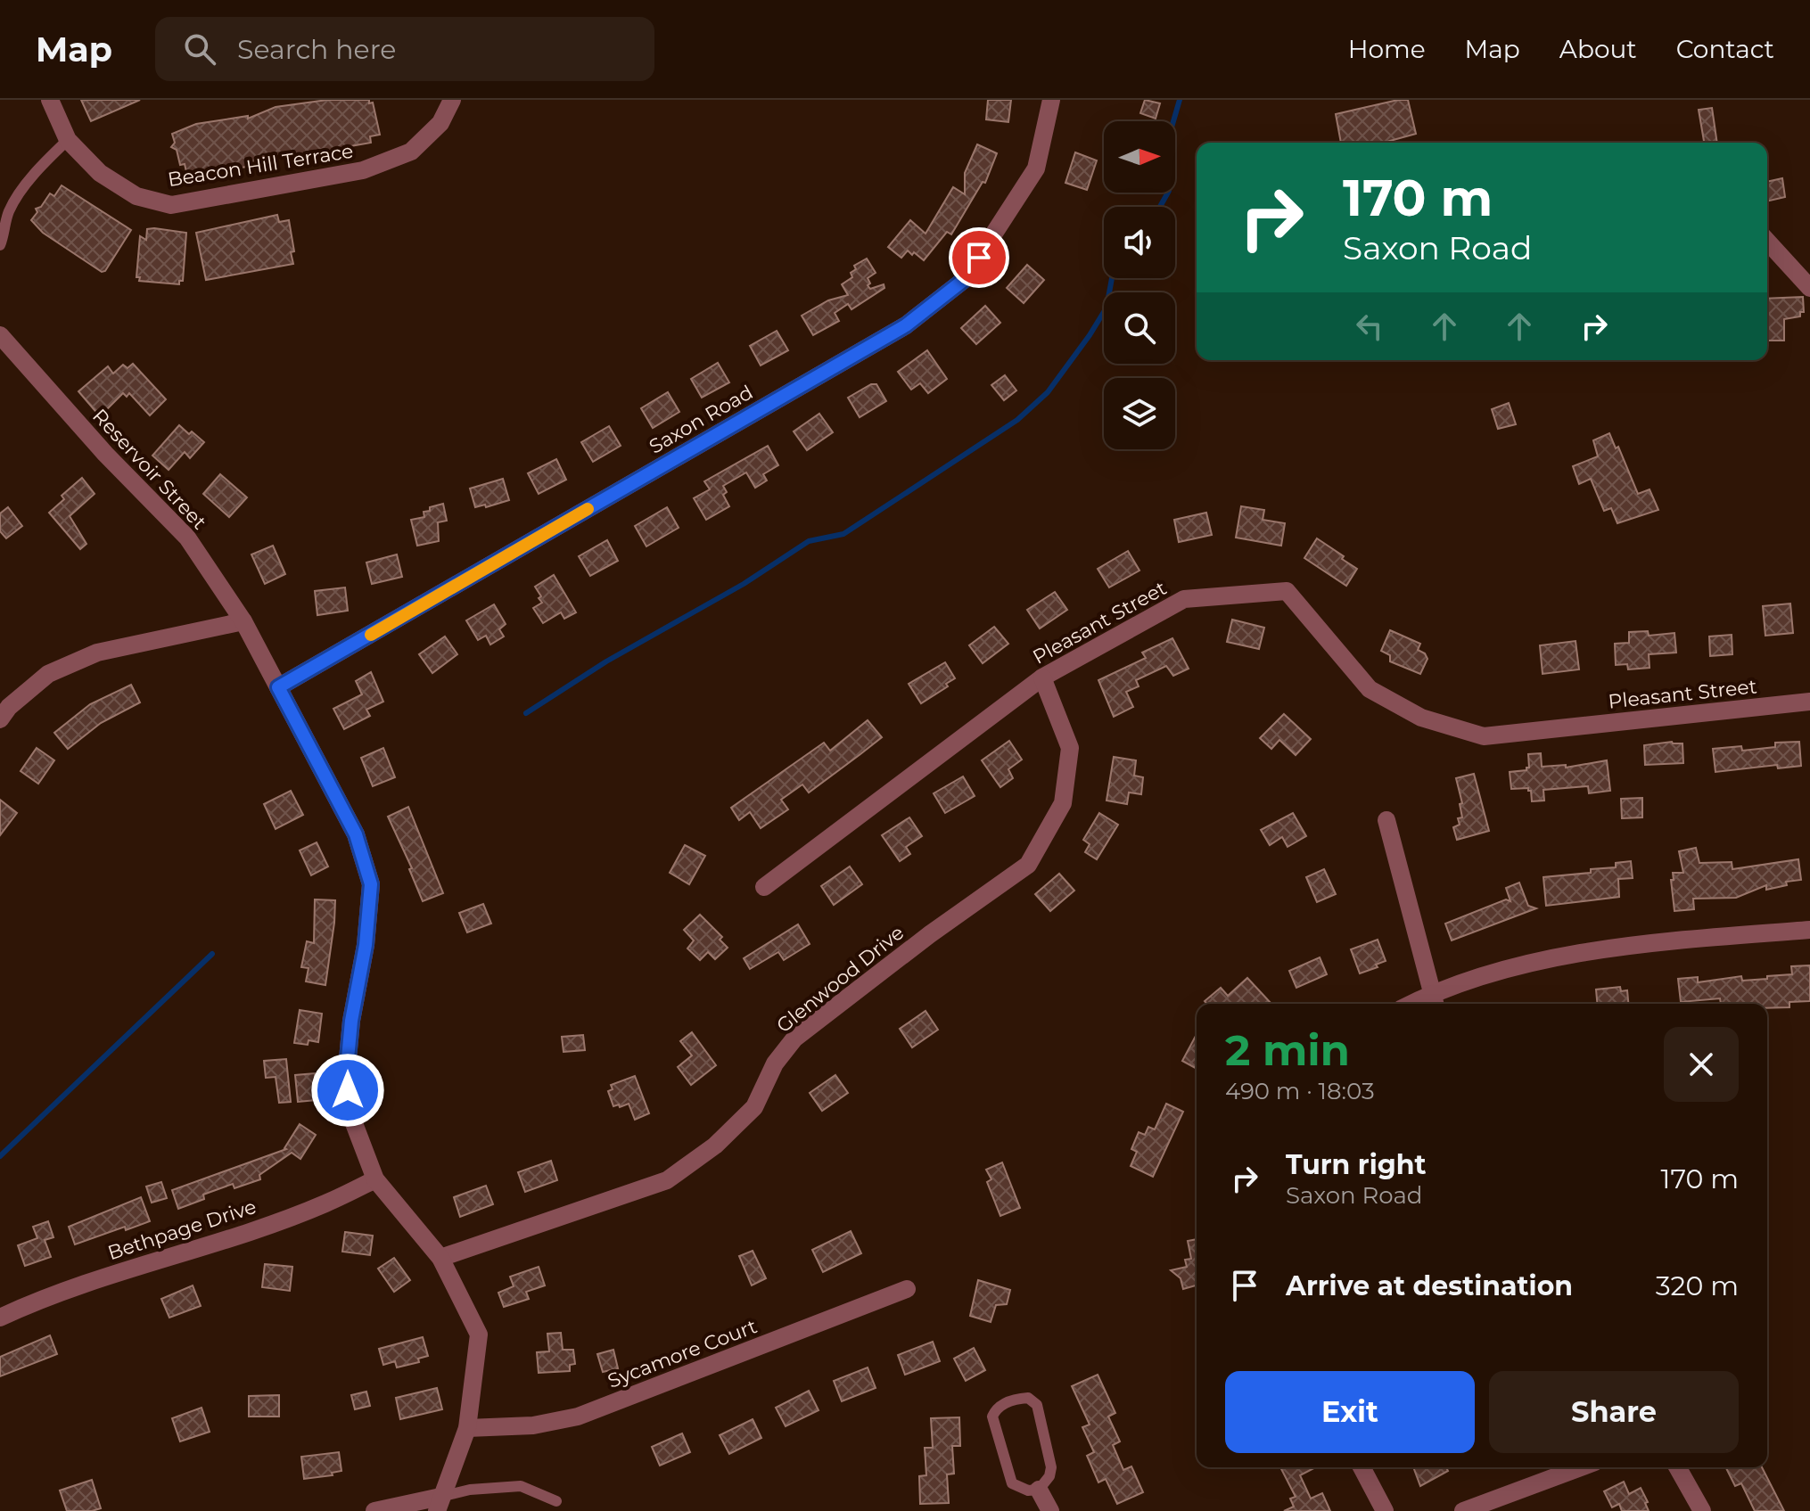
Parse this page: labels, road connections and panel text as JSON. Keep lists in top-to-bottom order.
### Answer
{
  "streets": {
    "street": [
      "Beacon Hill Terrace",
      "Saxon Road",
      "Reservoir Street",
      "Pleasant Street",
      "Glenwood Drive",
      "Bethpage Drive",
      "Sycamore Court"
    ]
  },
  "crossings": [
    ["Saxon Road", "Reservoir Street"],
    ["Reservoir Street", "Glenwood Drive"],
    ["Reservoir Street", "Bethpage Drive"],
    ["Reservoir Street", "Sycamore Court"],
    ["Pleasant Street", "Glenwood Drive"]
  ],
  "north": "right",
  "page": {
    "header": "Map",
    "search": "Search here",
    "nav": [
      "Home",
      "Map",
      "About",
      "Contact"
    ],
    "turn": ["170 m", "Saxon Road"],
    "heading": ["2 min", "490 m · 18:03"],
    "list": [
      {
        "name": "Turn right",
        "note": "Saxon Road",
        "value": "170 m"
      },
      {
        "name": "Arrive at destination",
        "value": "320 m"
      }
    ],
    "buttons": ["Exit", "Share"]
  }
}
